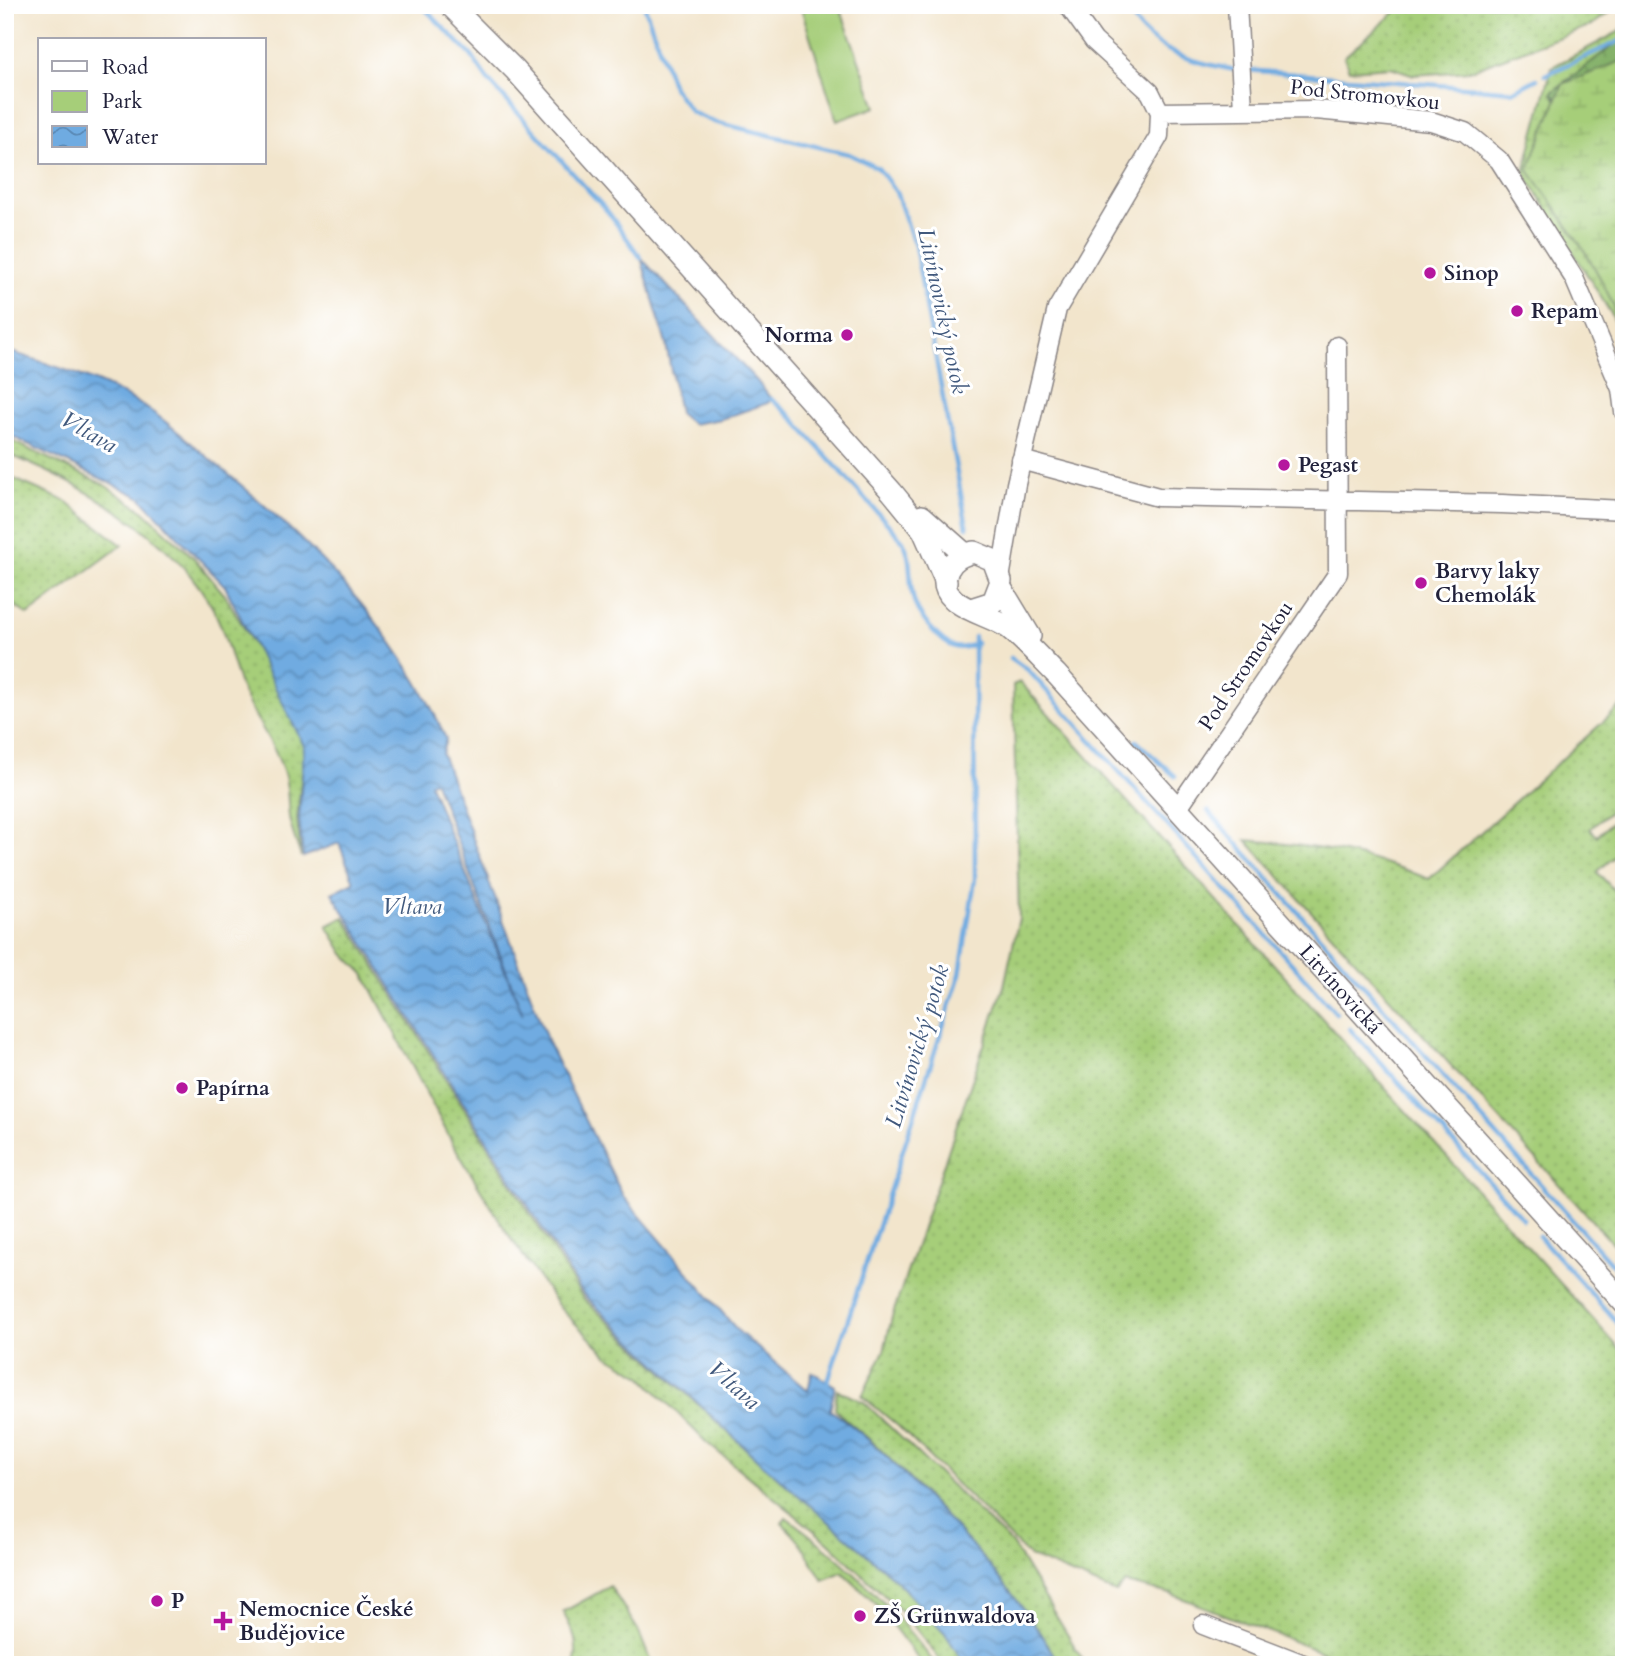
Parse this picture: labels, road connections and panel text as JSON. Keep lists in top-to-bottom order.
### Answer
{
  "streets": {
    "main road": ["Litvínovická"],
    "street": ["Pod Stromovkou"]
  },
  "crossings": [
    ["Pod Stromovkou", "Litvínovická"]
  ],
  "water": ["Litvínovický potok", "Vltava"],
  "places": {
    "other": [
      "Sinop",
      "Repam",
      "Norma",
      "Pegast",
      "Barvy laky Chemolák",
      "Papírna",
      "P",
      "ZŠ Grünwaldova"
    ],
    "health": ["Nemocnice České Budějovice"]
  },
  "legend": ["Road", "Park", "Water"]
}
